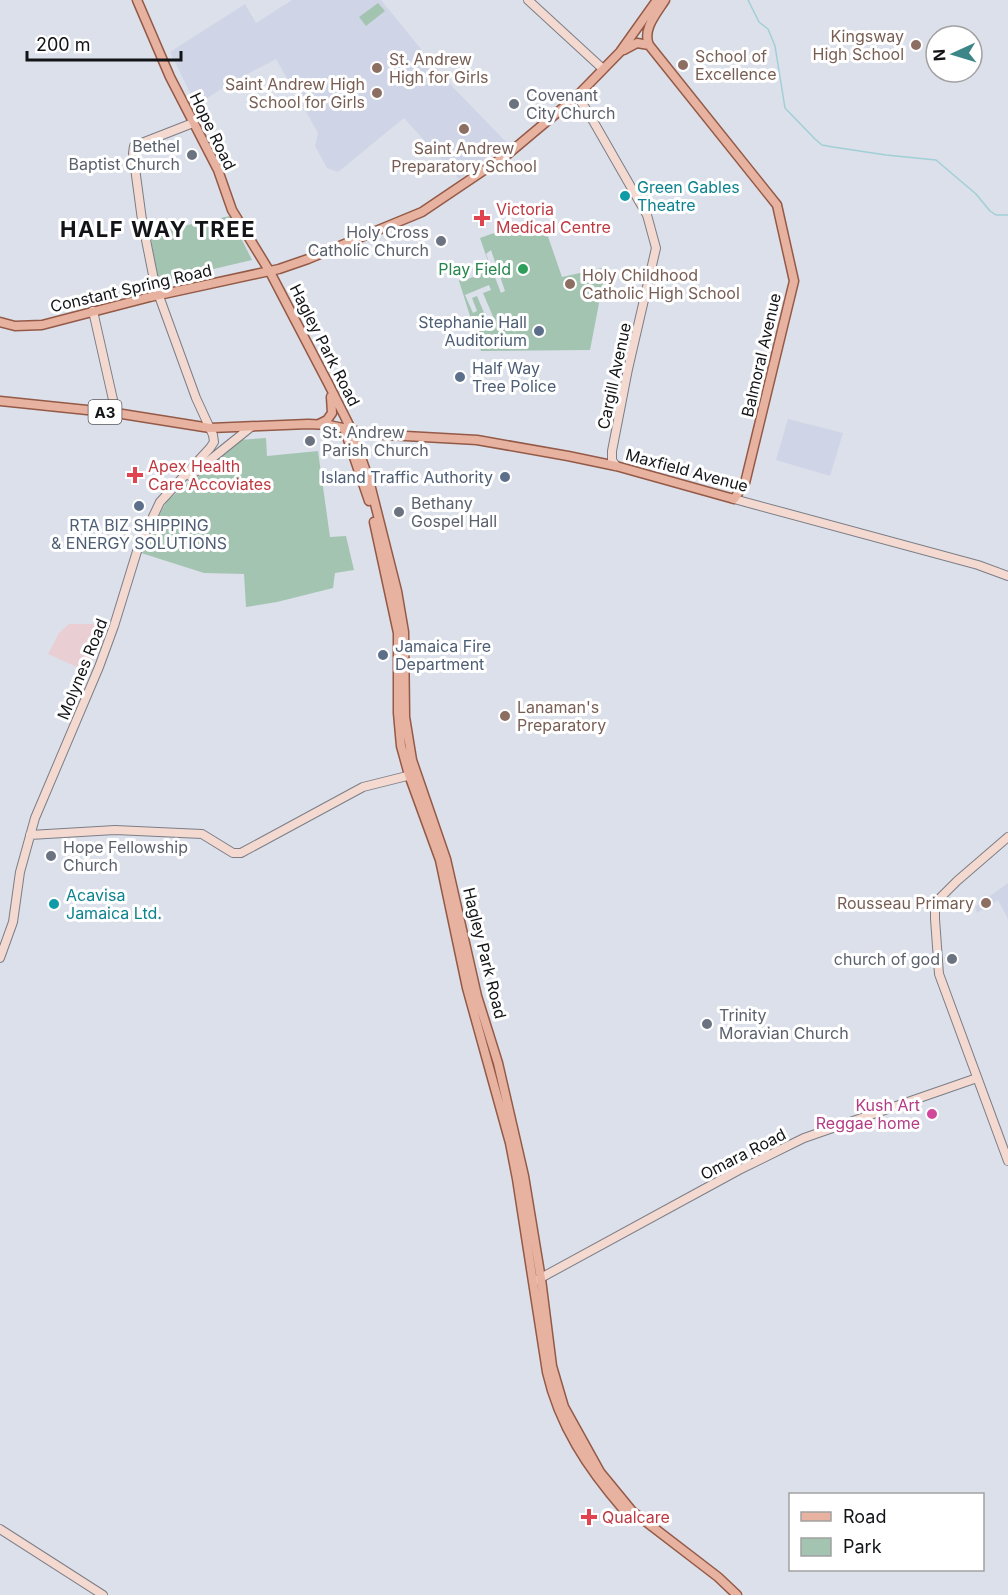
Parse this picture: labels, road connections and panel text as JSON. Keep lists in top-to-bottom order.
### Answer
{
  "streets": {
    "main road": [
      "Hope Road",
      "Constant Spring Road",
      "Hagley Park Road",
      "Balmoral Avenue",
      "Cargill Avenue",
      "A3",
      "Maxfield Avenue",
      "Molynes Road",
      "Omara Road"
    ]
  },
  "crossings": [
    ["Hope Road", "Constant Spring Road"],
    ["Hope Road", "Hagley Park Road"],
    ["Constant Spring Road", "Hagley Park Road"],
    ["Constant Spring Road", "Cargill Avenue"],
    ["Hagley Park Road", "A3"],
    ["Hagley Park Road", "Maxfield Avenue"],
    ["Hagley Park Road", "Omara Road"],
    ["Balmoral Avenue", "Maxfield Avenue"],
    ["Cargill Avenue", "Maxfield Avenue"],
    ["A3", "Maxfield Avenue"],
    ["A3", "Molynes Road"]
  ],
  "districts": ["HALF WAY TREE"],
  "places": {
    "other": [
      "Kingsway High School",
      "School of Excellence",
      "St. Andrew High for Girls",
      "Saint Andrew High School for Girls",
      "Covenant City Church",
      "Saint Andrew Preparatory School",
      "Bethel Baptist Church",
      "Green Gables Theatre",
      "Holy Cross Catholic Church",
      "Play Field",
      "Holy Childhood Catholic High School",
      "Stephanie Hall Auditorium",
      "Half Way Tree Police",
      "St. Andrew Parish Church",
      "Island Traffic Authority",
      "RTA BIZ SHIPPING & ENERGY SOLUTIONS",
      "Bethany Gospel Hall",
      "Jamaica Fire Department",
      "Lanaman's Preparatory",
      "Hope Fellowship Church",
      "Rousseau Primary",
      "Acavisa Jamaica Ltd.",
      "church of god",
      "Trinity Moravian Church",
      "Kush Art Reggae home"
    ],
    "health": ["Victoria Medical Centre", "Apex Health Care Accoviates", "Qualcare"]
  },
  "legend": ["Road", "Park"],
  "scale_bar": "200 m",
  "north": "left"
}
